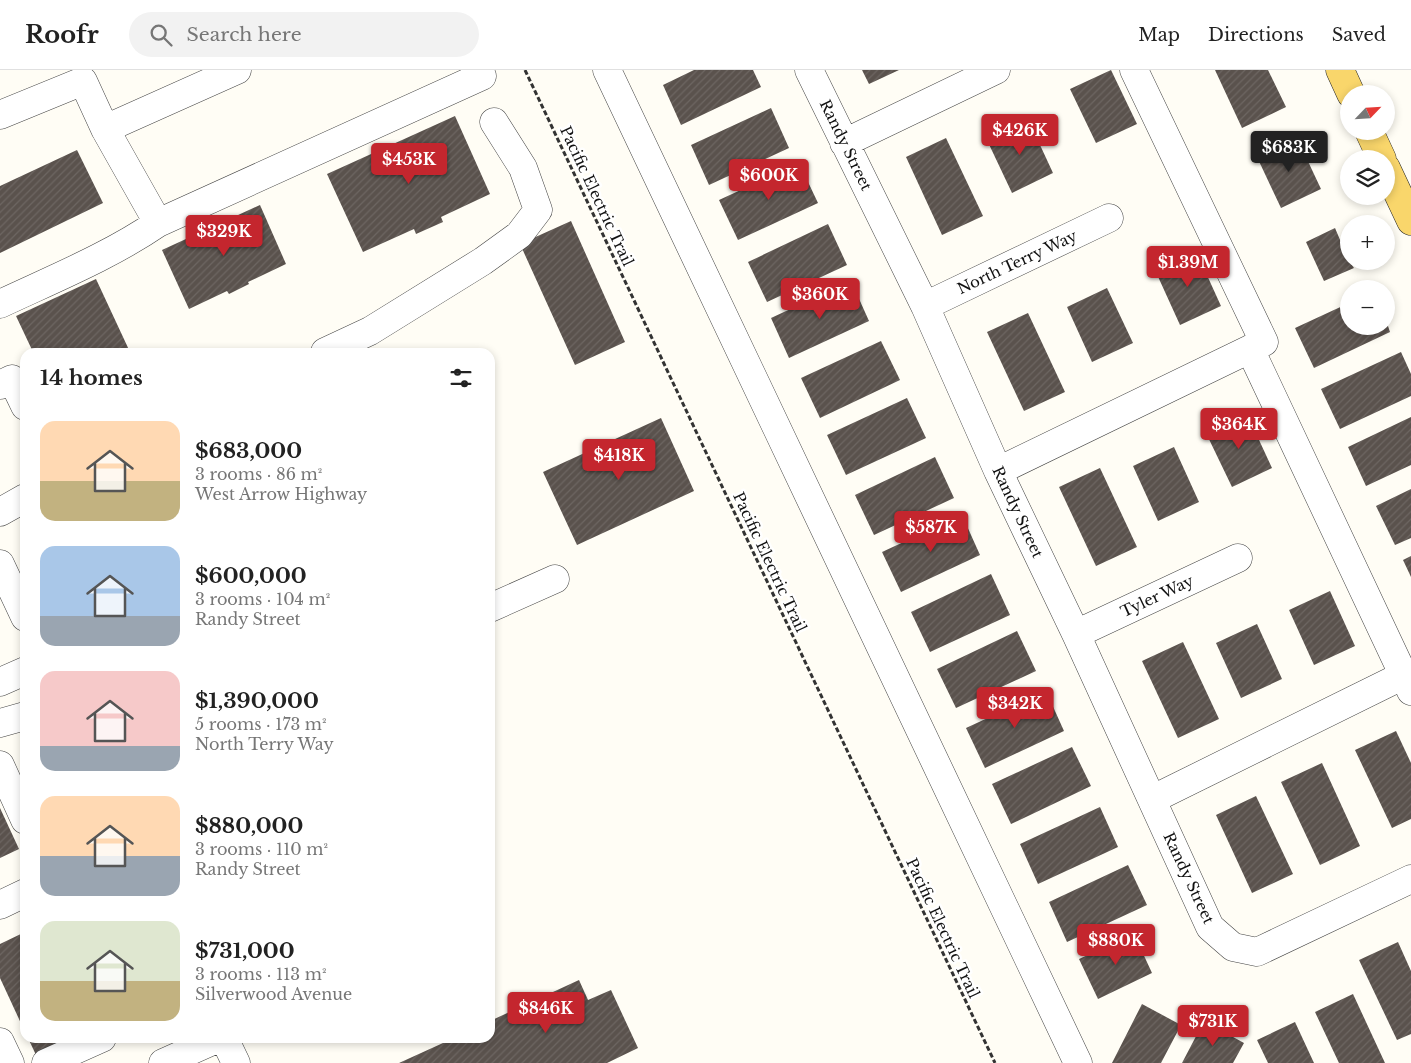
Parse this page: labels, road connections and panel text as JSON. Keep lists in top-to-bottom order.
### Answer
{
  "streets": {
    "street": ["Randy Street", "North Terry Way", "Tyler Way"],
    "path": ["Pacific Electric Trail"]
  },
  "crossings": [
    ["Randy Street", "North Terry Way"],
    ["Randy Street", "Tyler Way"]
  ],
  "north": "top right",
  "page": {
    "header": "Roofr",
    "search": "Search here",
    "nav": ["Map", "Directions", "Saved"],
    "map_buttons": ["+", "−"],
    "price": [
      "$426K",
      "$683K",
      "$453K",
      "$600K",
      "$329K",
      "$1.39M",
      "$360K",
      "$364K",
      "$418K",
      "$587K",
      "$342K",
      "$880K",
      "$846K",
      "$731K"
    ],
    "heading": "14 homes",
    "list": [
      {
        "name": "$683,000",
        "note": "3 rooms · 86 m² · West Arrow Highway"
      },
      {
        "name": "$600,000",
        "note": "3 rooms · 104 m² · Randy Street"
      },
      {
        "name": "$1,390,000",
        "note": "5 rooms · 173 m² · North Terry Way"
      },
      {
        "name": "$880,000",
        "note": "3 rooms · 110 m² · Randy Street"
      },
      {
        "name": "$731,000",
        "note": "3 rooms · 113 m² · Silverwood Avenue"
      }
    ]
  }
}
